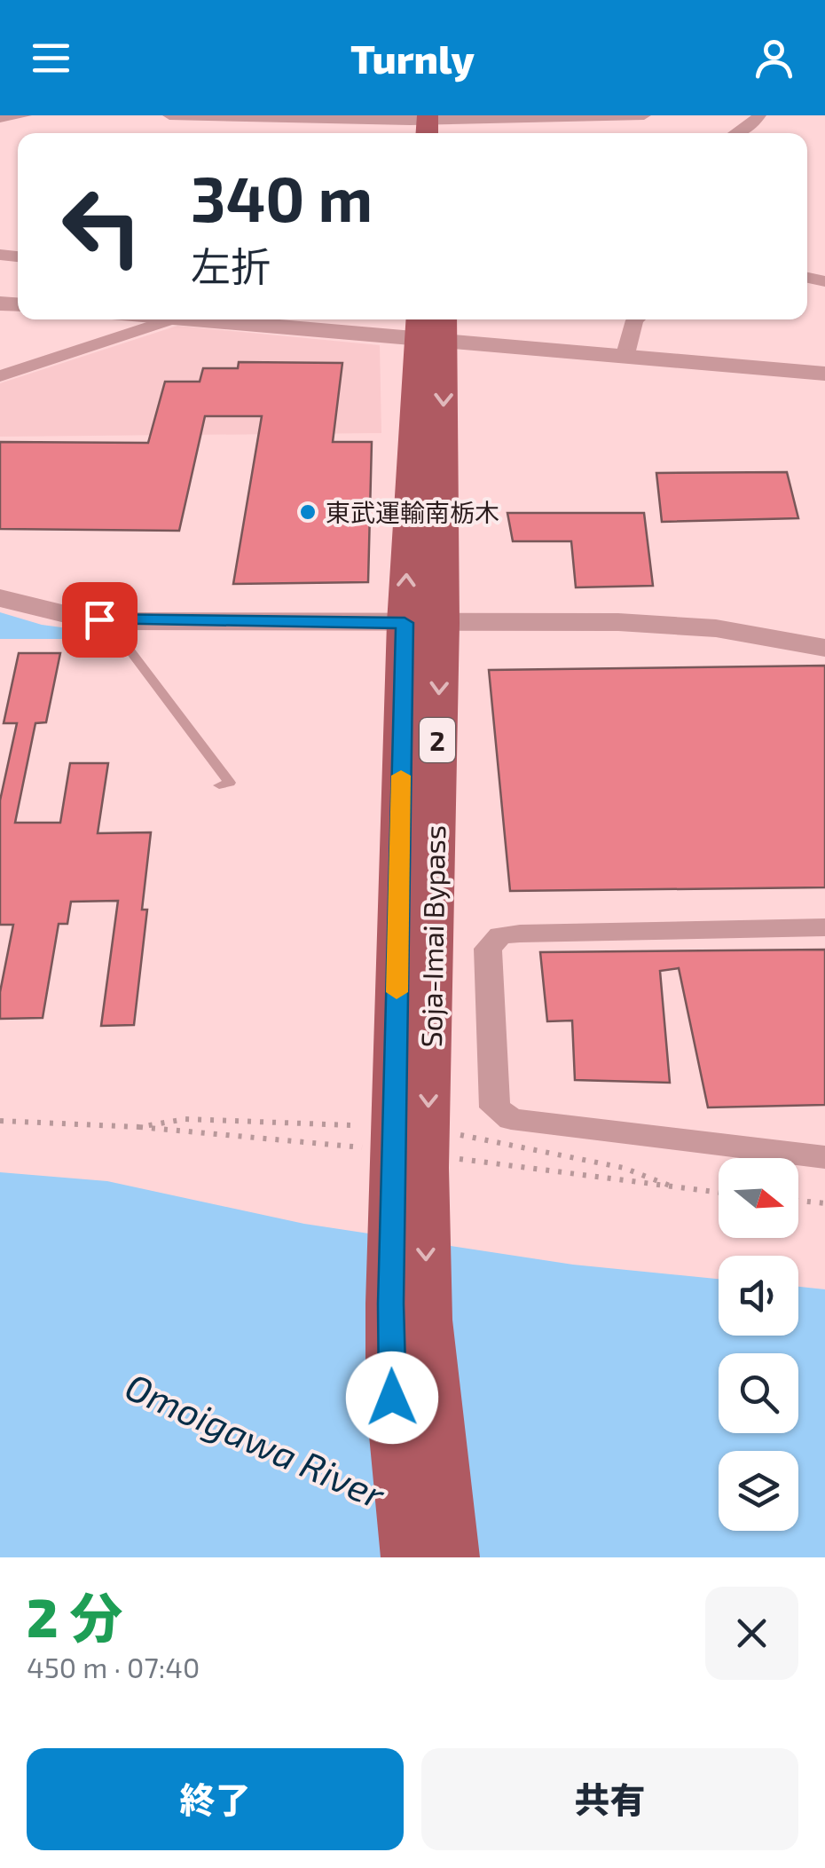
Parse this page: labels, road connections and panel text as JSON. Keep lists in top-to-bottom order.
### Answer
{
  "streets": {
    "main road": ["2", "Soja-Imai Bypass"]
  },
  "water": ["Omoigawa River"],
  "places": ["東武運輸南栃木"],
  "north": "right",
  "page": {
    "header": "Turnly",
    "turn": ["340 m", "左折"],
    "heading": ["2 分", "450 m · 07:40"],
    "buttons": ["終了", "共有"]
  }
}
